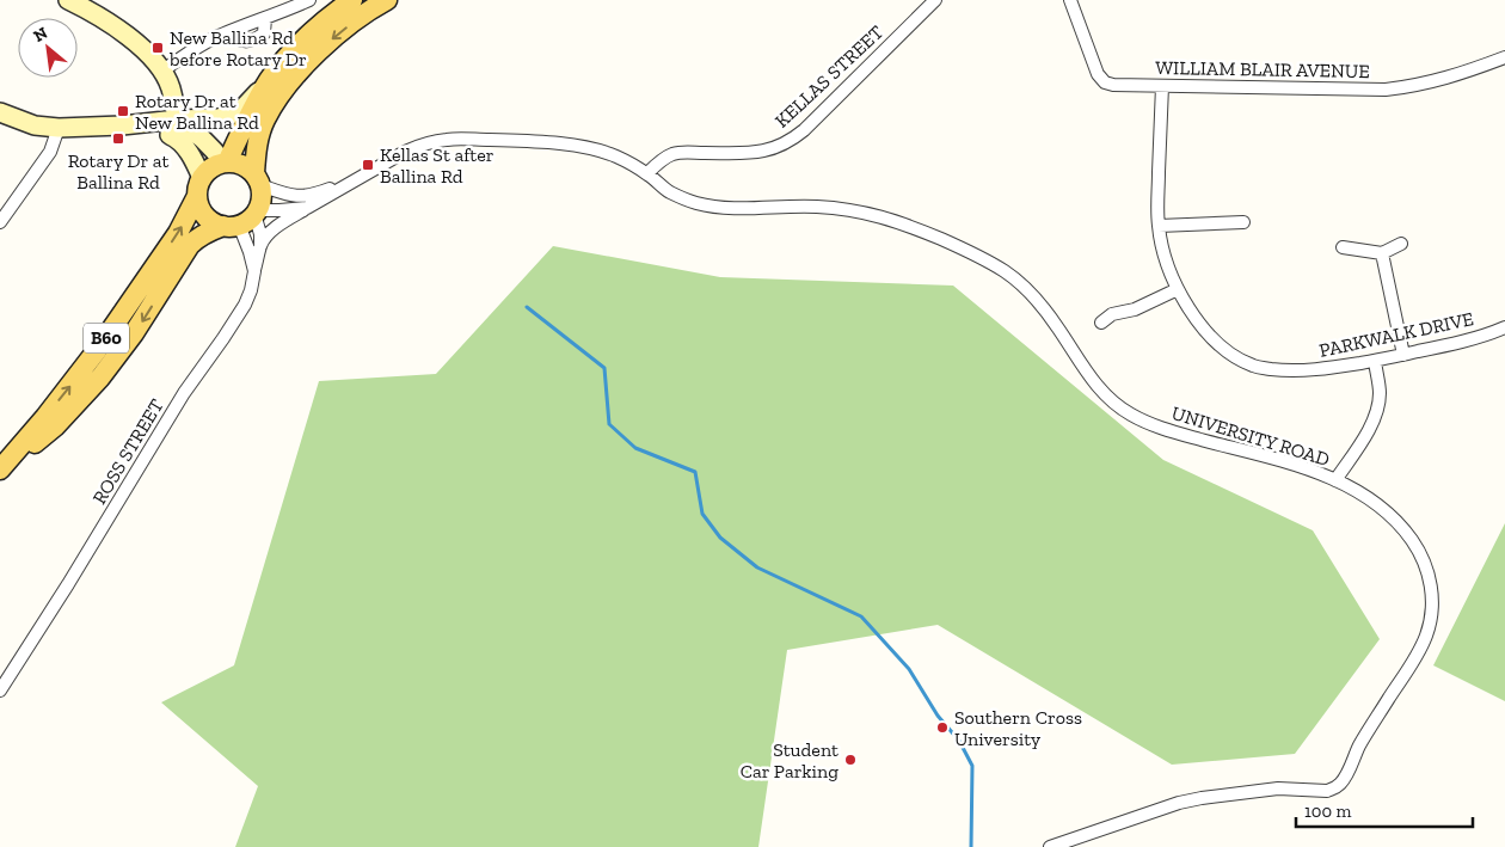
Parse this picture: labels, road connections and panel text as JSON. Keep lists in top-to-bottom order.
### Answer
{
  "streets": {
    "main road": ["B60"],
    "street": [
      "WILLIAM BLAIR AVENUE",
      "KELLAS STREET",
      "PARKWALK DRIVE",
      "UNIVERSITY ROAD",
      "ROSS STREET"
    ]
  },
  "crossings": [
    ["WILLIAM BLAIR AVENUE", "PARKWALK DRIVE"],
    ["KELLAS STREET", "UNIVERSITY ROAD"]
  ],
  "places": {
    "transit": [
      "New Ballina Rd before Rotary Dr",
      "Rotary Dr at New Ballina Rd",
      "Rotary Dr at Ballina Rd",
      "Kellas St after Ballina Rd"
    ],
    "other": ["Southern Cross University", "Student Car Parking"]
  },
  "scale_bar": "100 m",
  "north": "top left"
}
